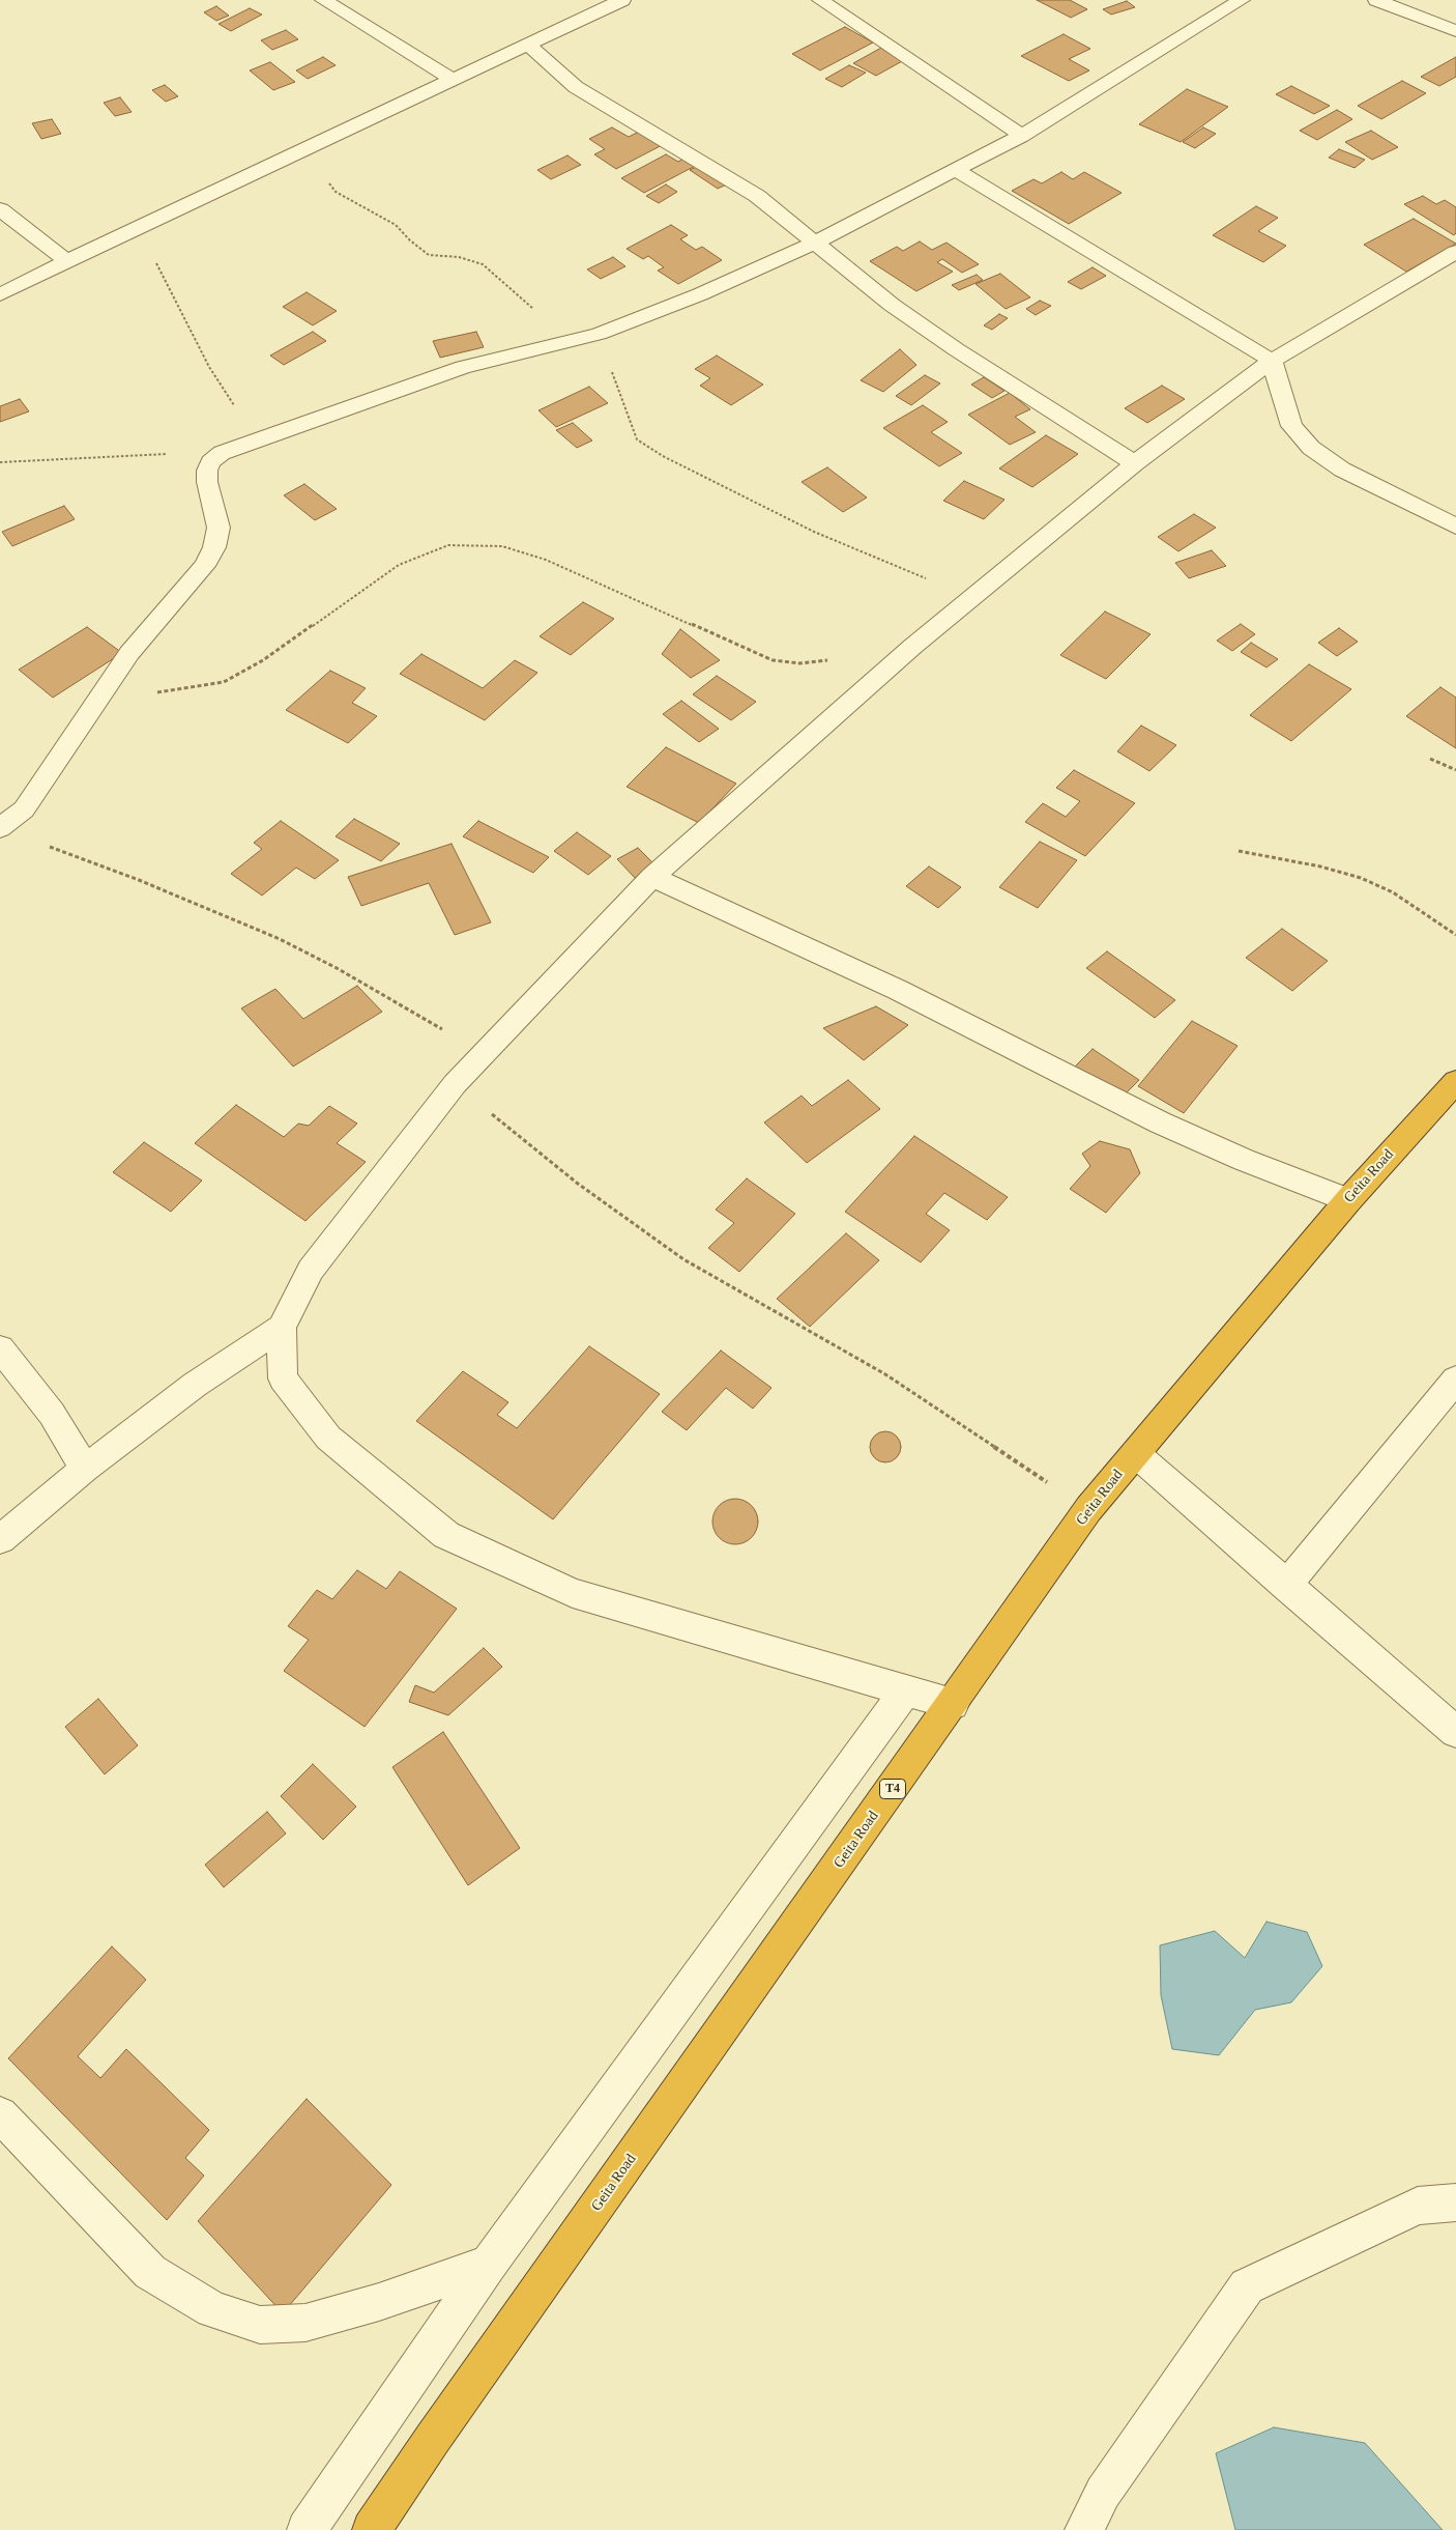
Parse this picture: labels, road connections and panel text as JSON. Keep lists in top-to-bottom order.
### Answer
{
  "streets": {
    "highway": ["Geita Road", "T4"]
  }
}
